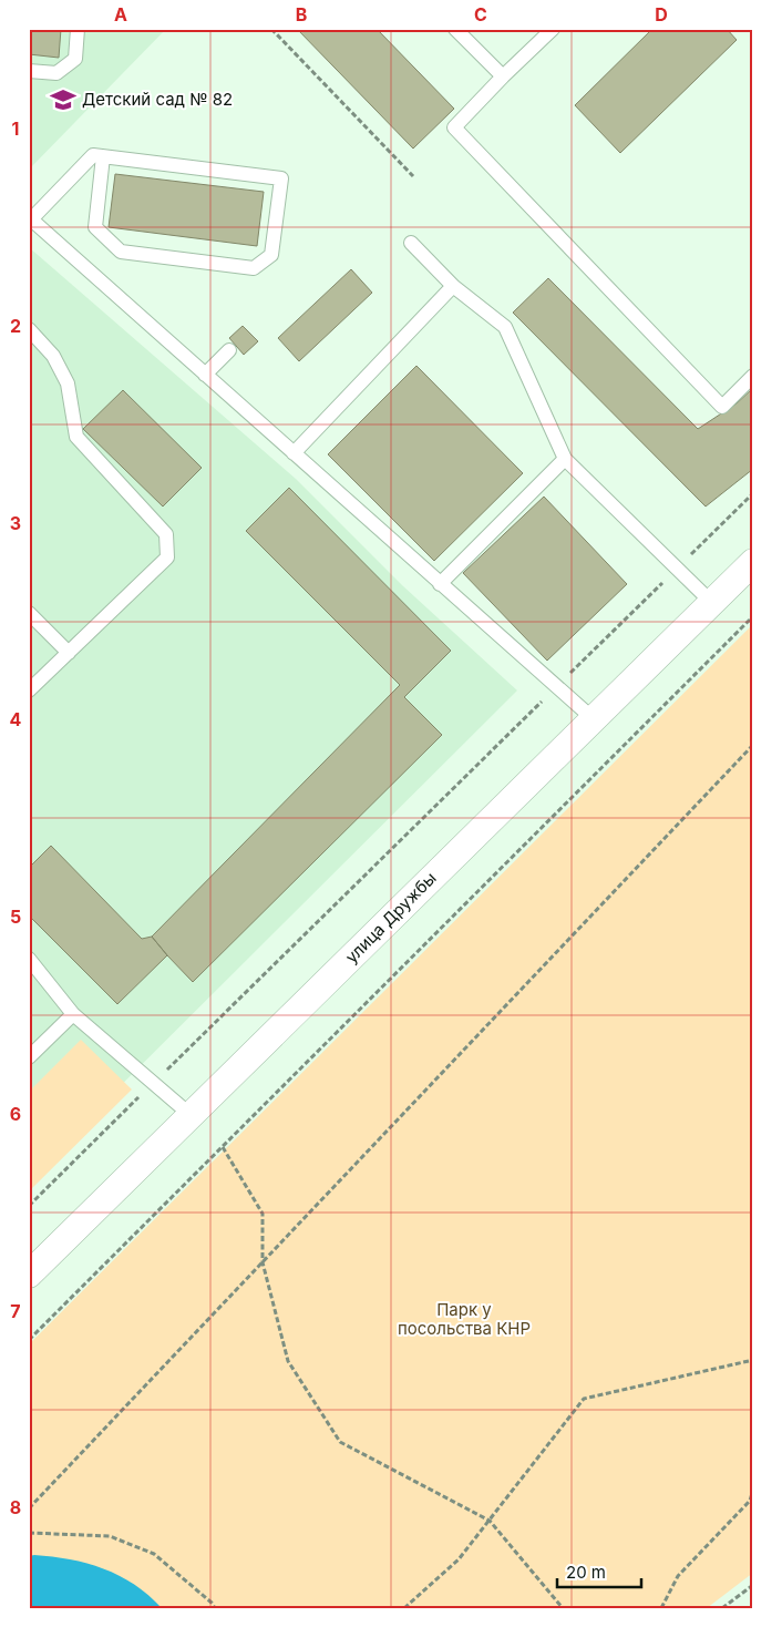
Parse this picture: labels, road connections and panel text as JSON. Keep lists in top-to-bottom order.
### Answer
{
  "streets": {
    "street": ["улица Дружбы"]
  },
  "parks": ["Парк у посольства КНР"],
  "places": {
    "school or university": ["Детский сад № 82"]
  },
  "scale_bar": "20 m",
  "grid": {
    "columns": [
      "A",
      "B",
      "C",
      "D"
    ],
    "rows": [
      "1",
      "2",
      "3",
      "4",
      "5",
      "6",
      "7",
      "8"
    ]
  }
}
